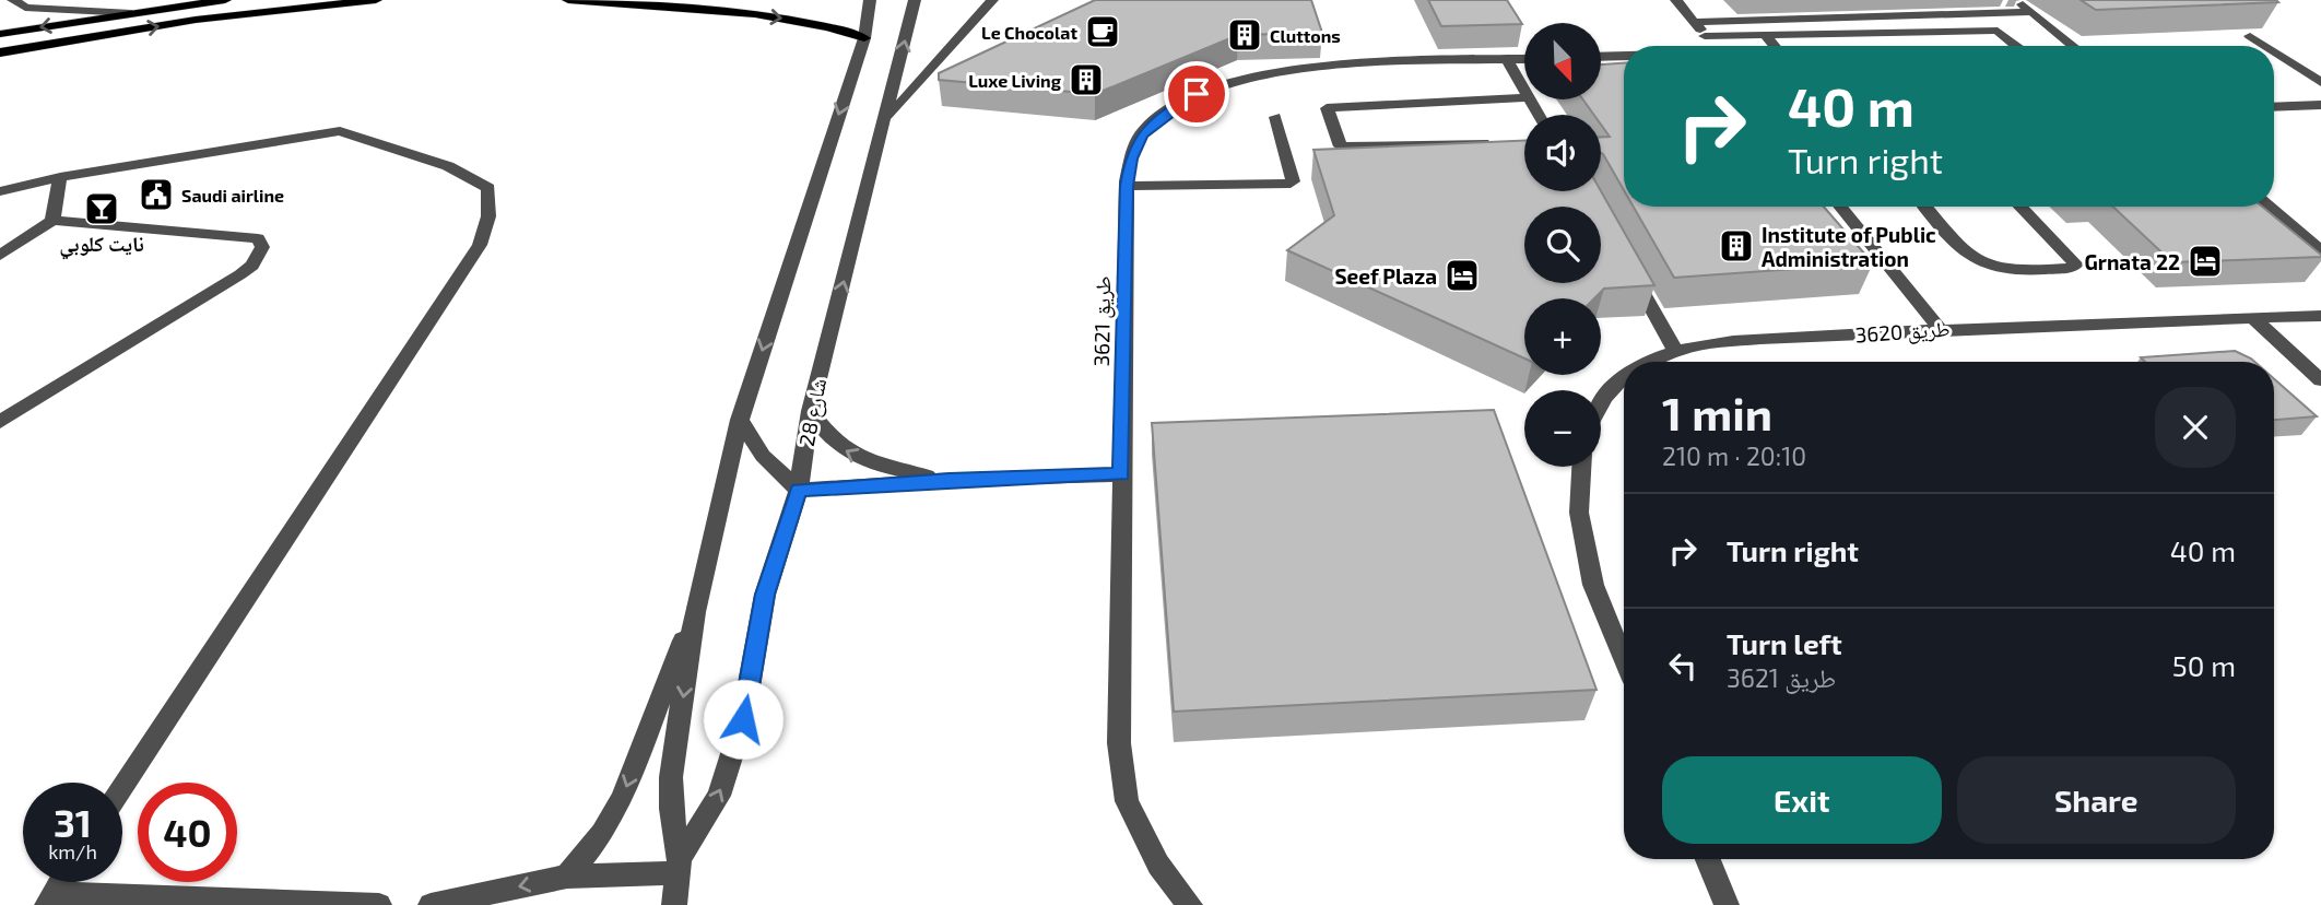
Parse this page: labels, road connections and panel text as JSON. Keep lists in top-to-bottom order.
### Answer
{
  "streets": {
    "street": ["طريق 3621", "طريق 3620", "شارع 28"]
  },
  "places": {
    "cafe": ["Le Chocolat"],
    "building": ["Cluttons", "Luxe Living", "Institute of Public Administration"],
    "public building": ["Saudi airline"],
    "bar": ["نايت كلوبي"],
    "hotel": ["Grnata 22", "Seef Plaza"]
  },
  "north": "bottom right",
  "page": {
    "map_buttons": ["+", "−"],
    "turn": ["40 m", "Turn right"],
    "heading": ["1 min", "210 m · 20:10"],
    "list": [
      {
        "name": "Turn right",
        "value": "40 m"
      },
      {
        "name": "Turn left",
        "note": "طريق 3621",
        "value": "50 m"
      }
    ],
    "buttons": ["Exit", "Share"],
    "speed": "31 km/h",
    "limit": "40"
  }
}
